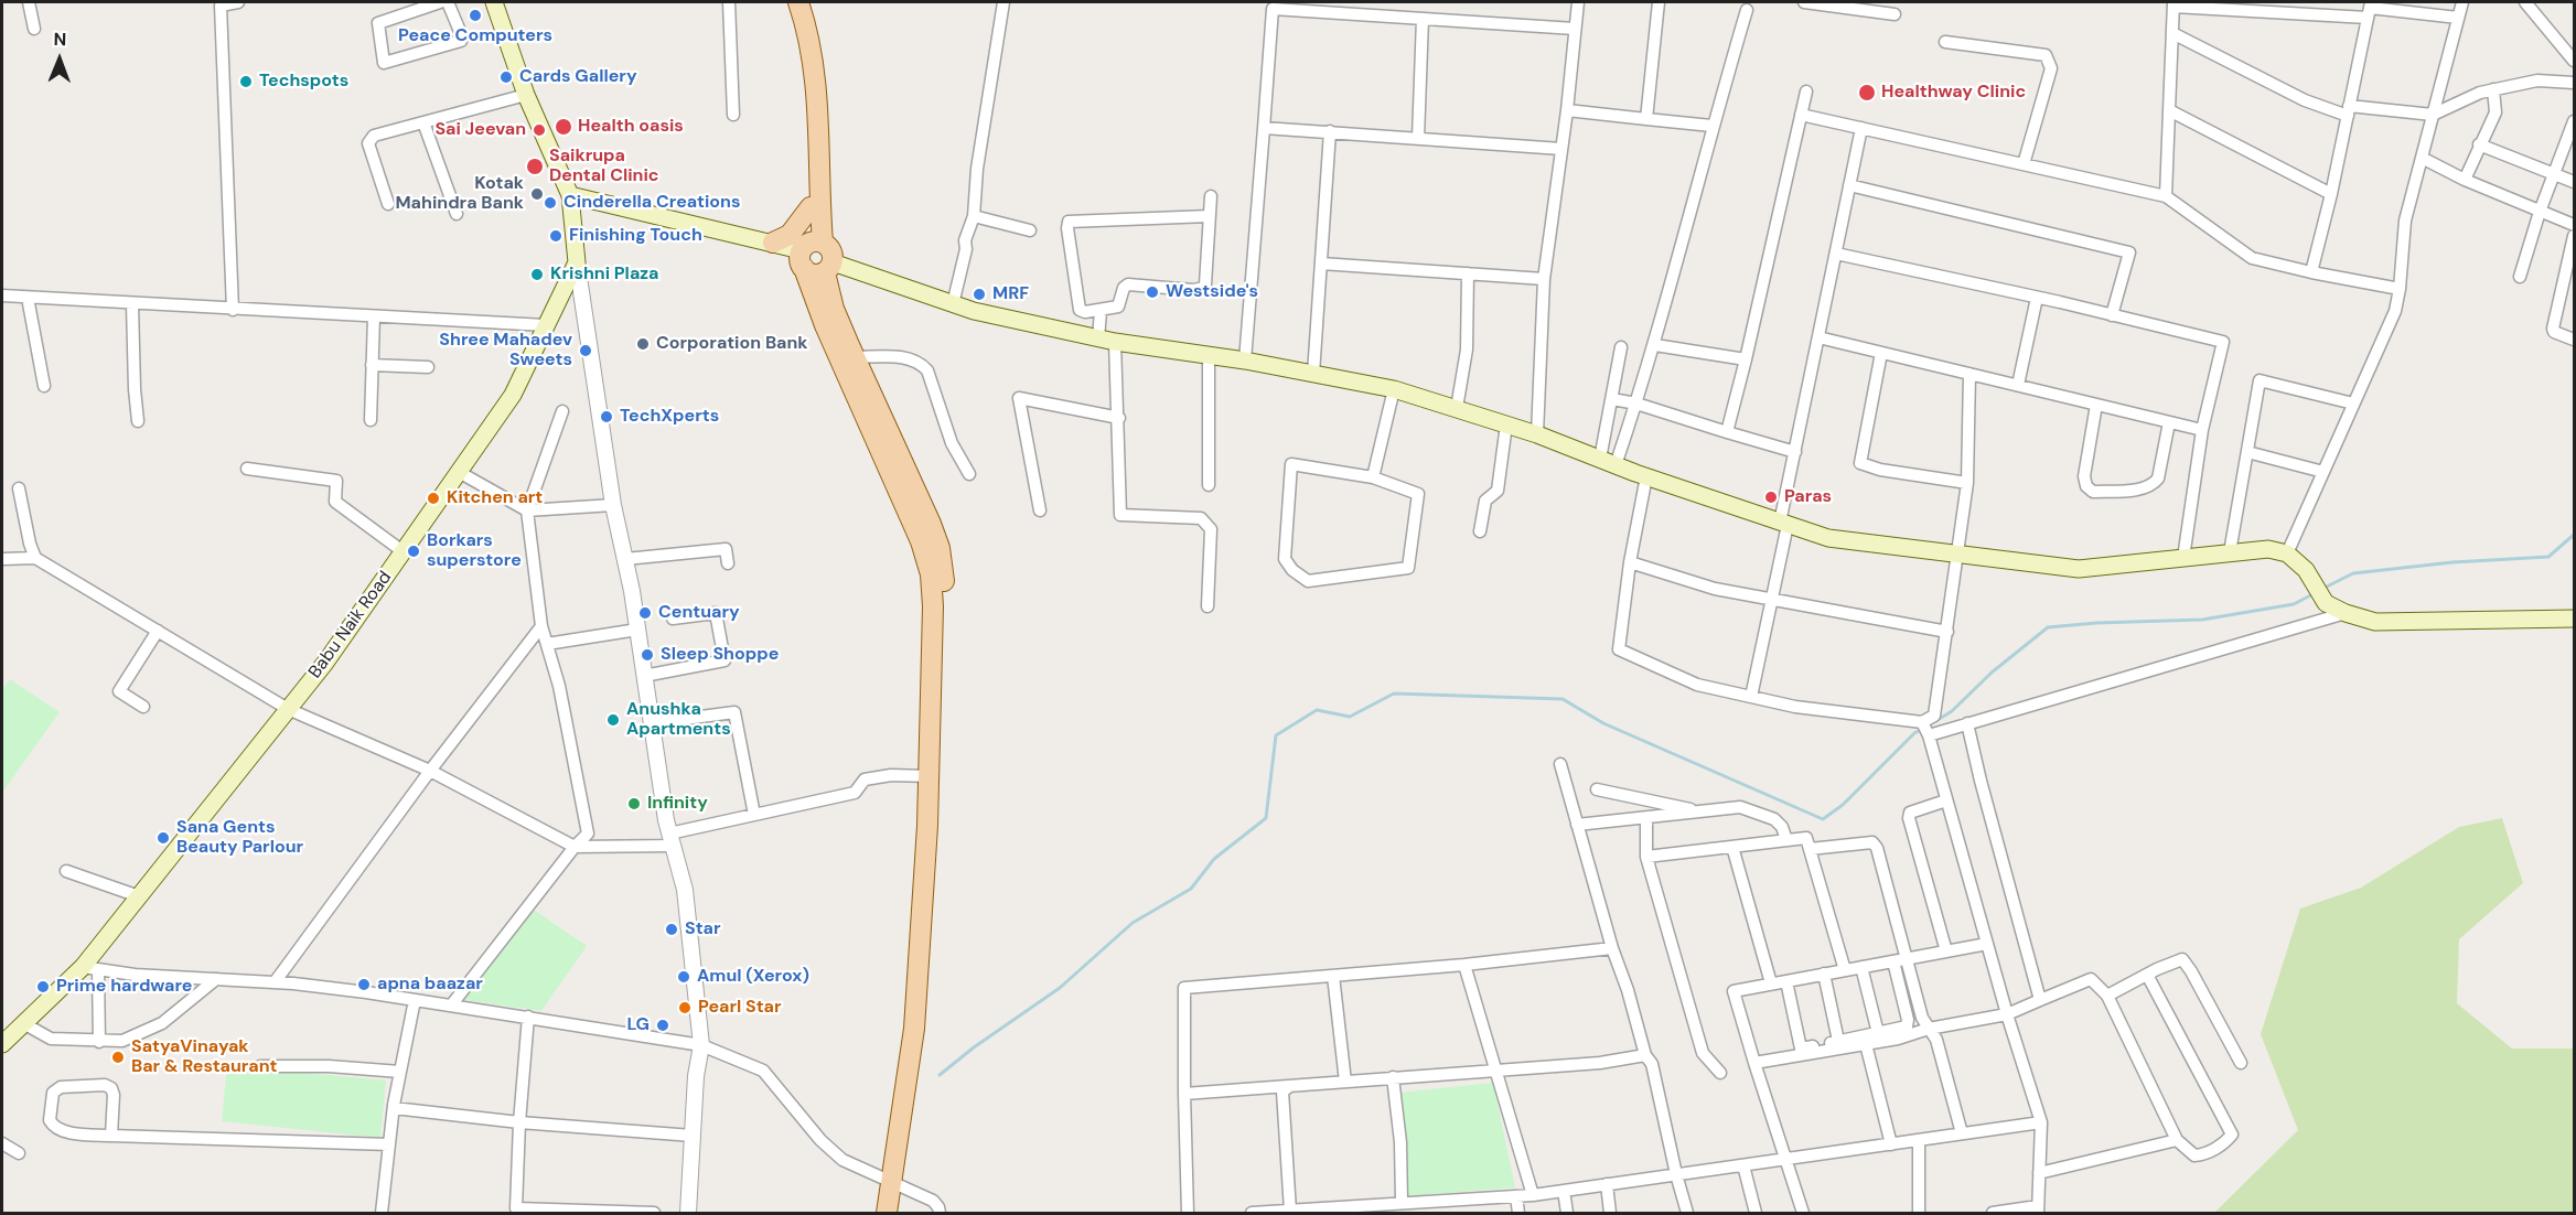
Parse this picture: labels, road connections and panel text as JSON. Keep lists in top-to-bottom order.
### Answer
{
  "streets": {
    "main road": ["Babu Naik Road"]
  },
  "places": [
    "Peace Computers",
    "Cards Gallery",
    "Techspots",
    "Healthway Clinic",
    "Health oasis",
    "Sai Jeevan",
    "Saikrupa Dental Clinic",
    "Kotak Mahindra Bank",
    "Cinderella Creations",
    "Finishing Touch",
    "Krishni Plaza",
    "Westside's",
    "MRF",
    "Corporation Bank",
    "Shree Mahadev Sweets",
    "TechXperts",
    "Paras",
    "Kitchen art",
    "Borkars superstore",
    "Centuary",
    "Sleep Shoppe",
    "Anushka Apartments",
    "Infinity",
    "Sana Gents Beauty Parlour",
    "Star",
    "Amul (Xerox)",
    "apna baazar",
    "Prime hardware",
    "Pearl Star",
    "LG",
    "SatyaVinayak Bar & Restaurant"
  ],
  "north": "top"
}
